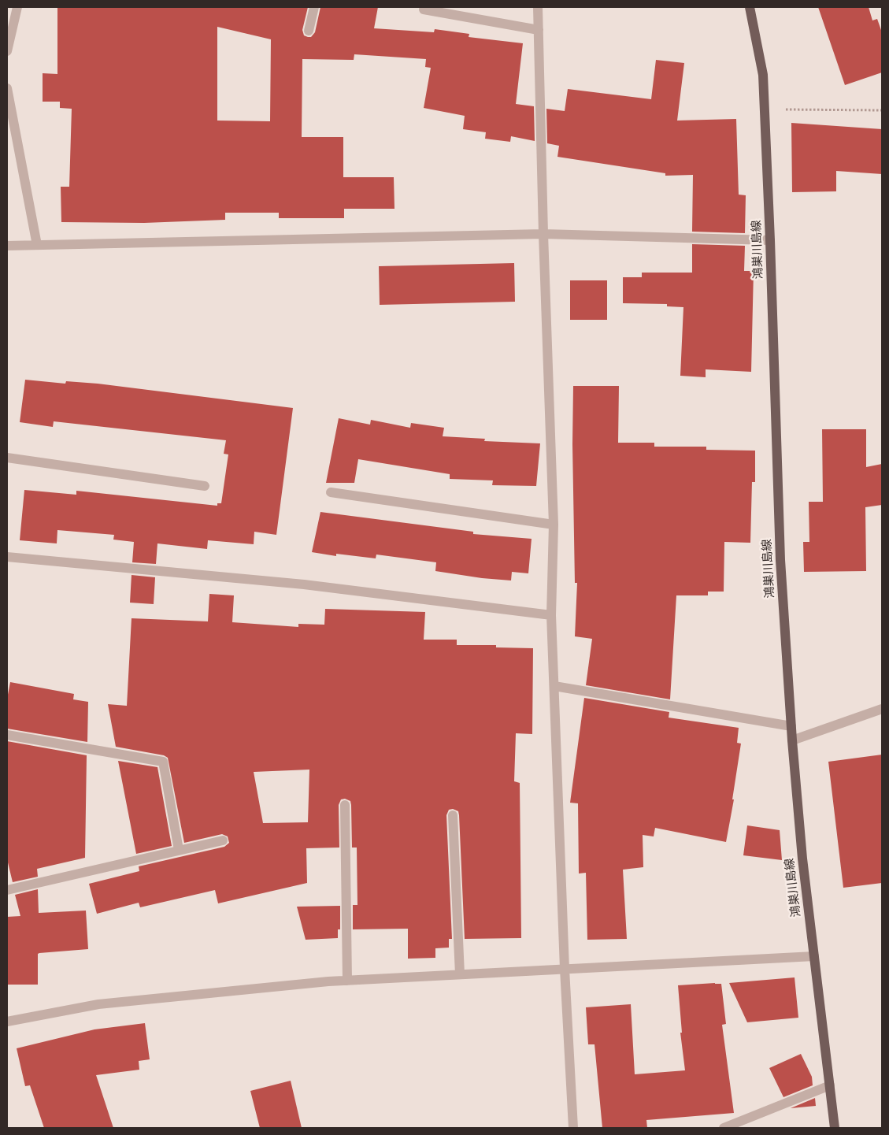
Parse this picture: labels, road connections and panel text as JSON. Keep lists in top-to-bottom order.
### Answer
{
  "streets": {
    "main road": ["鴻巣川島線"]
  }
}
